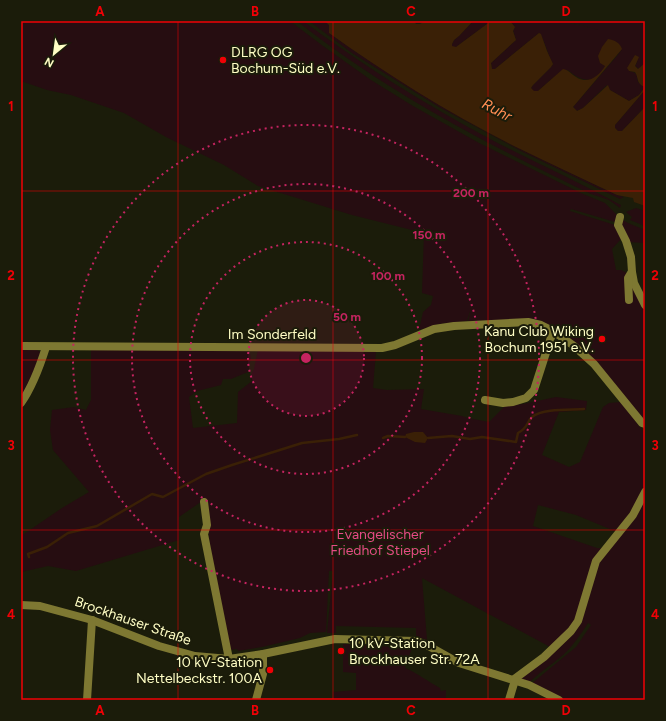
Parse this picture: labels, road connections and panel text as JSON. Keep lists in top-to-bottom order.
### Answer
{
  "streets": {
    "street": ["Im Sonderfeld", "Brockhauser Straße"]
  },
  "water": ["Ruhr"],
  "parks": ["Evangelischer Friedhof Stiepel"],
  "places": [
    "DLRG OG Bochum-Süd e.V.",
    "Kanu Club Wiking Bochum 1951 e.V.",
    "10 kV-Station Brockhauser Str. 72A",
    "10 kV-Station Nettelbeckstr. 100A"
  ],
  "north": "bottom left",
  "grid": {
    "columns": [
      "A",
      "B",
      "C",
      "D"
    ],
    "rows": [
      "1",
      "2",
      "3",
      "4"
    ]
  },
  "rings": [
    "200 m",
    "150 m",
    "100 m",
    "50 m"
  ]
}
